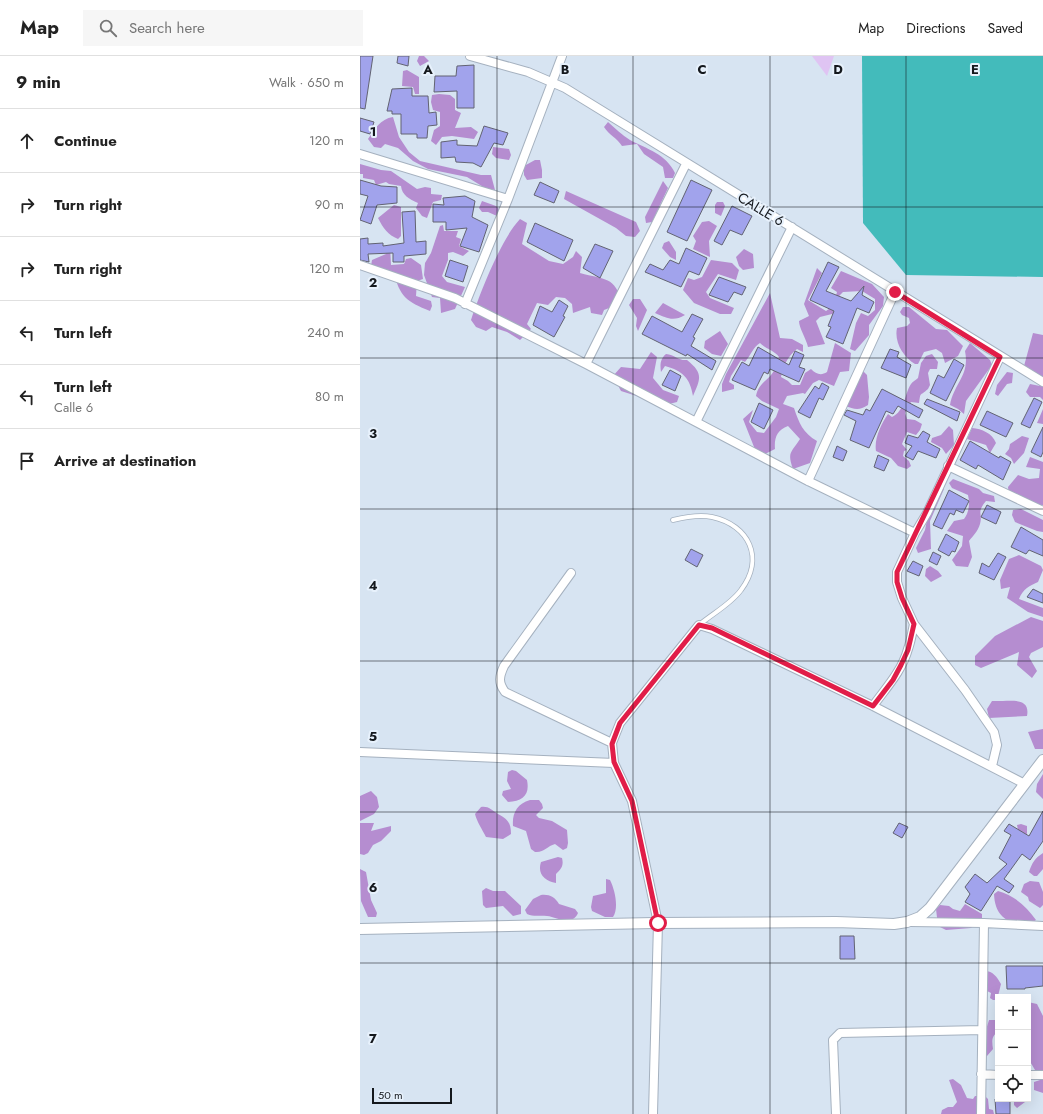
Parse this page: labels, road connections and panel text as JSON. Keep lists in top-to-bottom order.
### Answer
{
  "streets": {
    "street": ["CALLE 6"]
  },
  "scale_bar": "50 m",
  "page": {
    "header": "Map",
    "search": "Search here",
    "nav": ["Map", "Directions", "Saved"],
    "heading": ["9 min", "Walk · 650 m"],
    "list": [
      ["Continue", "120 m"],
      ["Turn right", "90 m"],
      ["Turn right", "120 m"],
      ["Turn left", "240 m"],
      ["Turn left", "Calle 6", "80 m"],
      "Arrive at destination"
    ],
    "map_buttons": ["+", "−"],
    "scale": "50 m"
  },
  "grid": {
    "columns": [
      "A",
      "B",
      "C",
      "D",
      "E"
    ],
    "rows": [
      "1",
      "2",
      "3",
      "4",
      "5",
      "6",
      "7"
    ]
  }
}
